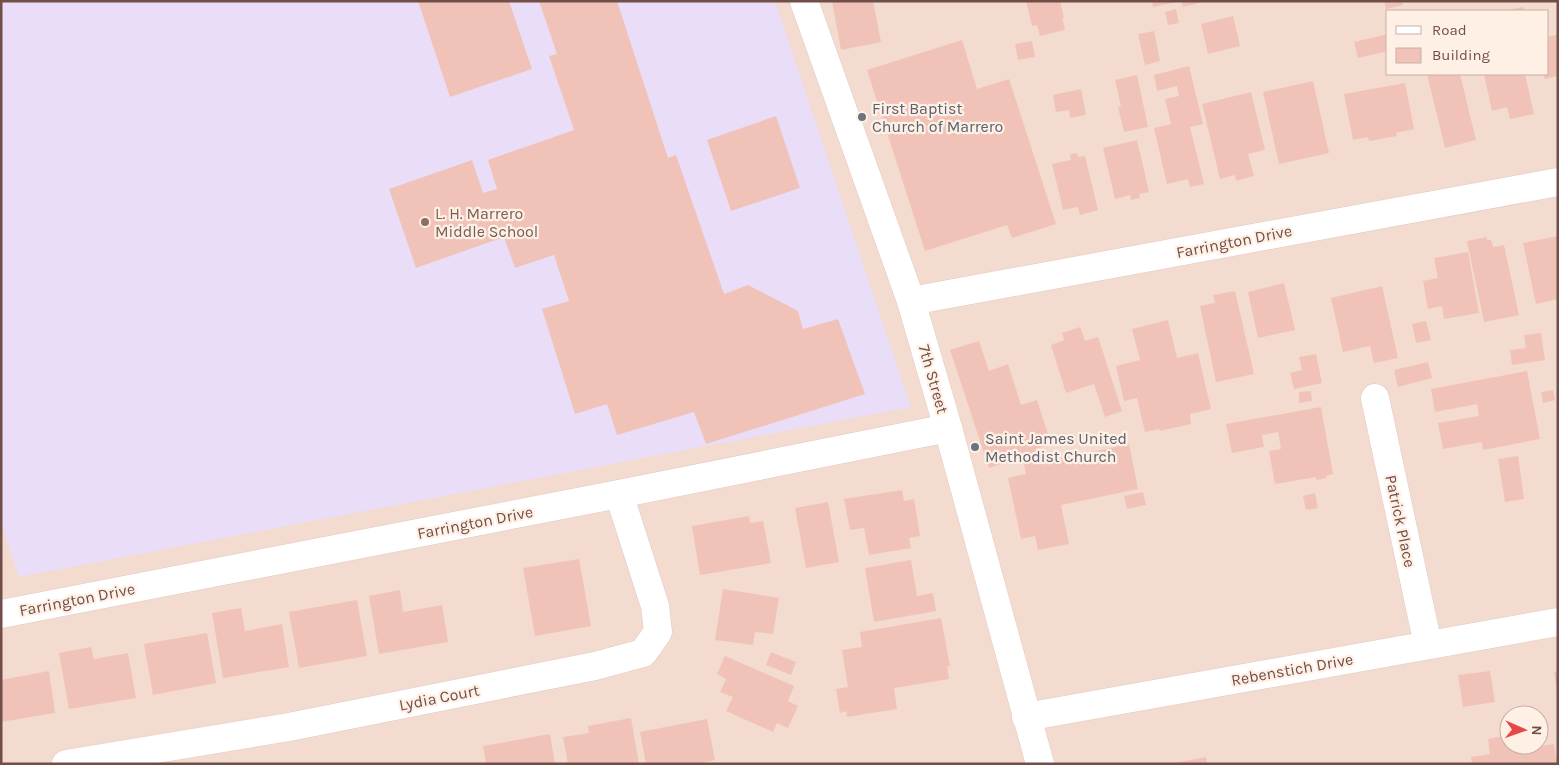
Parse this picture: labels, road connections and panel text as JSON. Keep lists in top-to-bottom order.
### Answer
{
  "streets": {
    "street": [
      "Farrington Drive",
      "7th Street",
      "Patrick Place",
      "Rebenstich Drive",
      "Lydia Court"
    ]
  },
  "crossings": [
    ["Farrington Drive", "7th Street"],
    ["Farrington Drive", "Lydia Court"],
    ["7th Street", "Rebenstich Drive"],
    ["Patrick Place", "Rebenstich Drive"]
  ],
  "places": ["First Baptist Church of Marrero", "L. H. Marrero Middle School", "Saint James United Methodist Church"],
  "legend": ["Road", "Building"],
  "north": "right"
}
